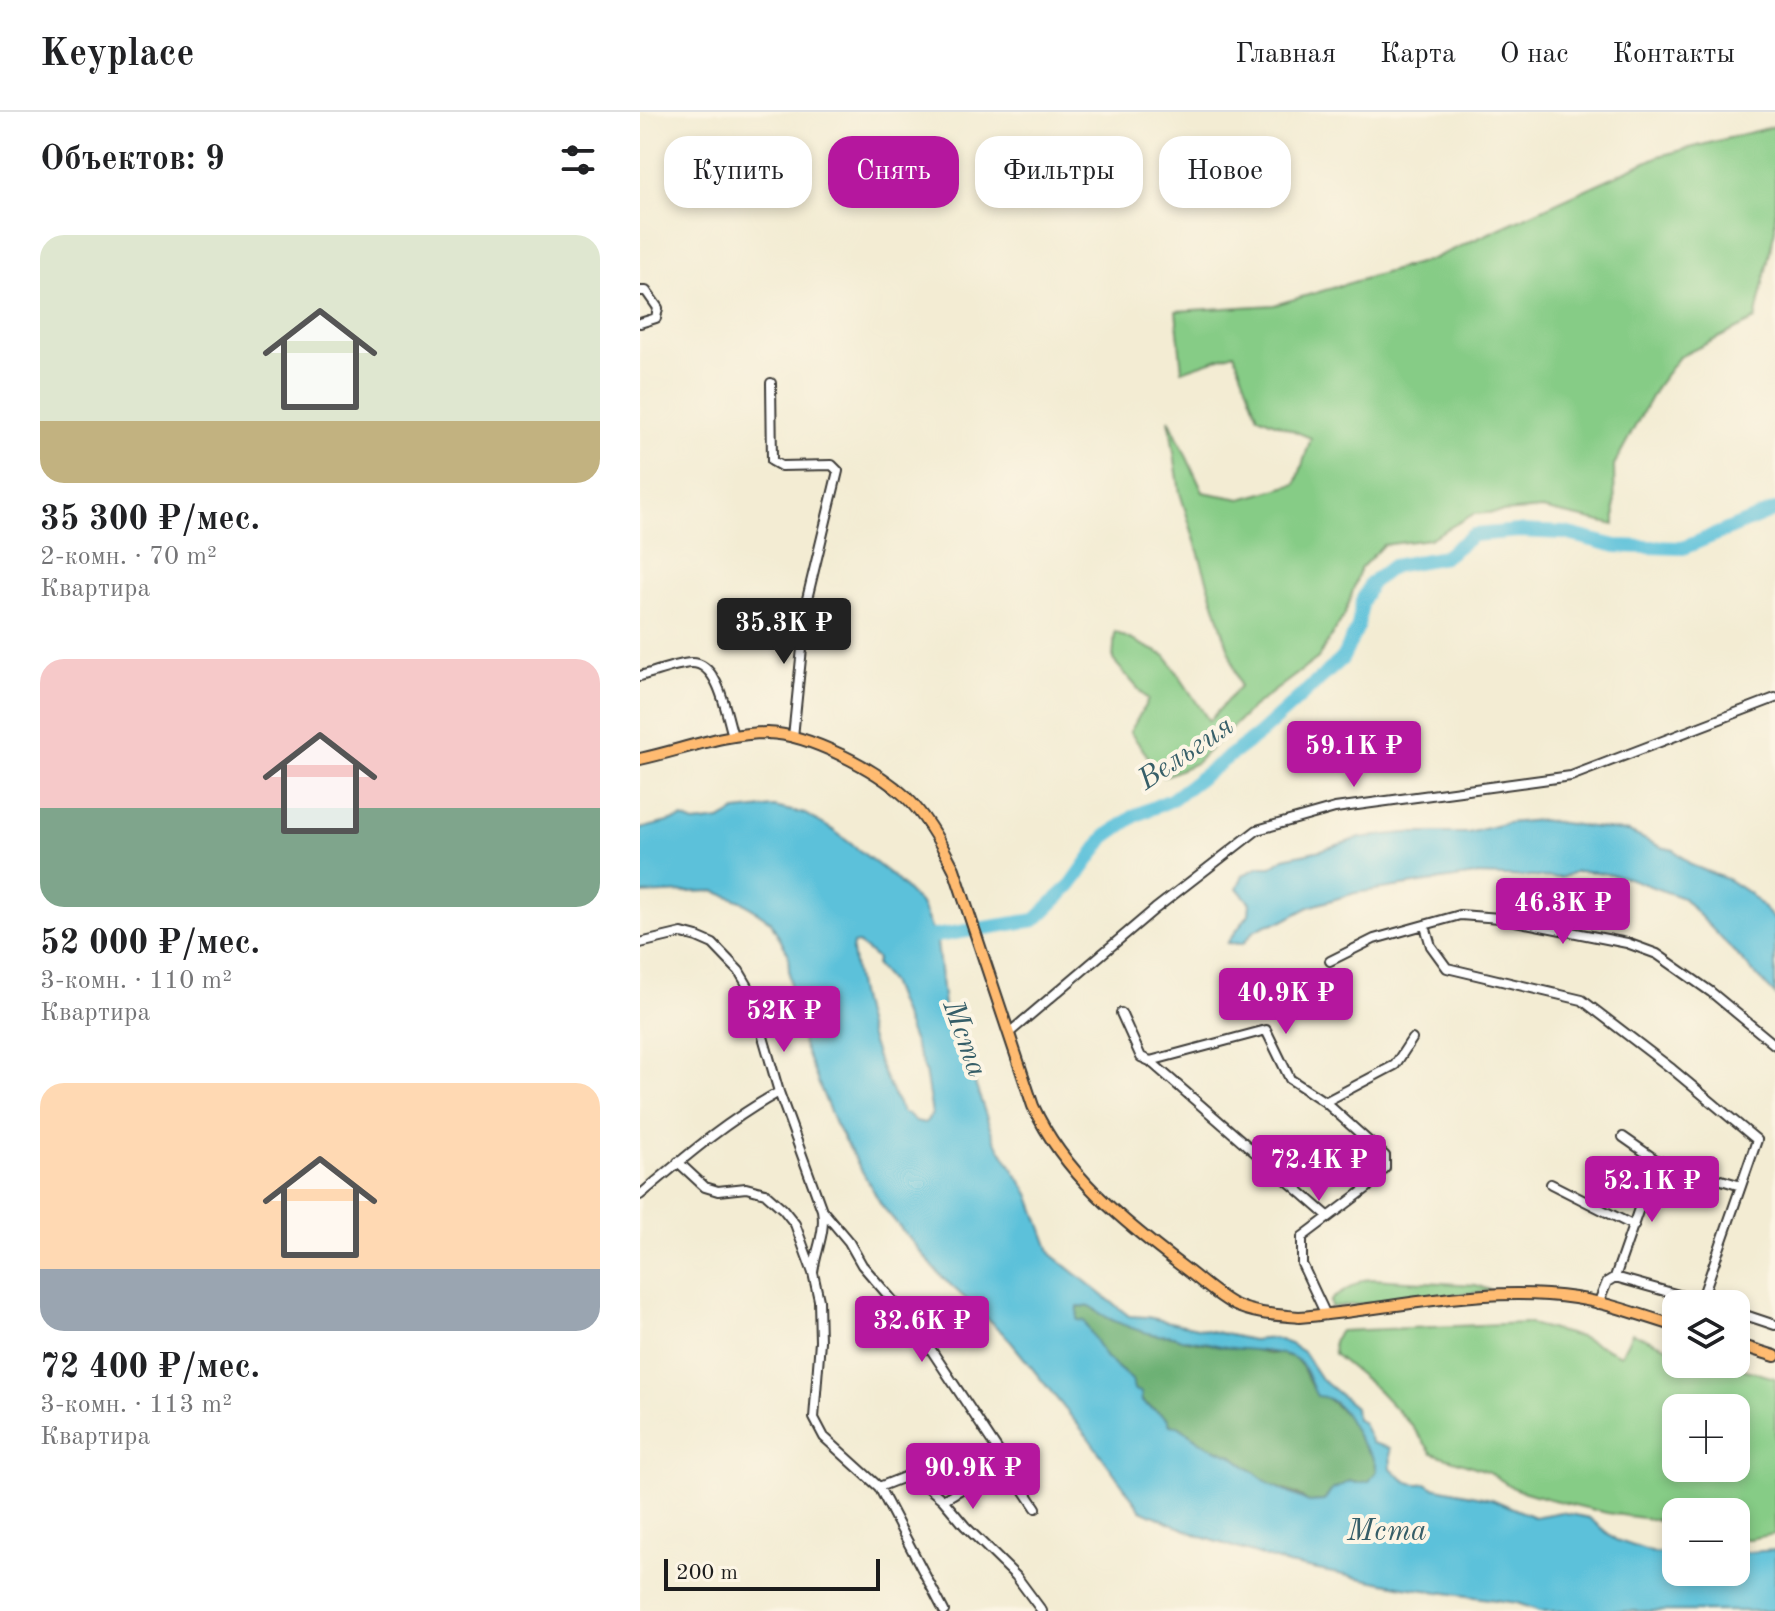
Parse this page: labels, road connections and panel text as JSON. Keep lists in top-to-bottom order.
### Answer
{
  "water": ["Вельгия", "Мста"],
  "scale_bar": "200 m",
  "page": {
    "header": "Keyplace",
    "nav": [
      "Главная",
      "Карта",
      "О нас",
      "Контакты"
    ],
    "heading": "Объектов: 9",
    "chip": [
      "Купить",
      "Снять",
      "Фильтры",
      "Новое"
    ],
    "list": [
      {
        "name": "35 300 ₽/мес.",
        "note": "2-комн. · 70 m² · Квартира"
      },
      {
        "name": "52 000 ₽/мес.",
        "note": "3-комн. · 110 m² · Квартира"
      },
      {
        "name": "72 400 ₽/мес.",
        "note": "3-комн. · 113 m² · Квартира"
      }
    ],
    "price": [
      "35.3K ₽",
      "59.1K ₽",
      "46.3K ₽",
      "40.9K ₽",
      "52K ₽",
      "72.4K ₽",
      "52.1K ₽",
      "32.6K ₽",
      "90.9K ₽"
    ],
    "map_buttons": ["+", "−"],
    "scale": "200 m"
  }
}
